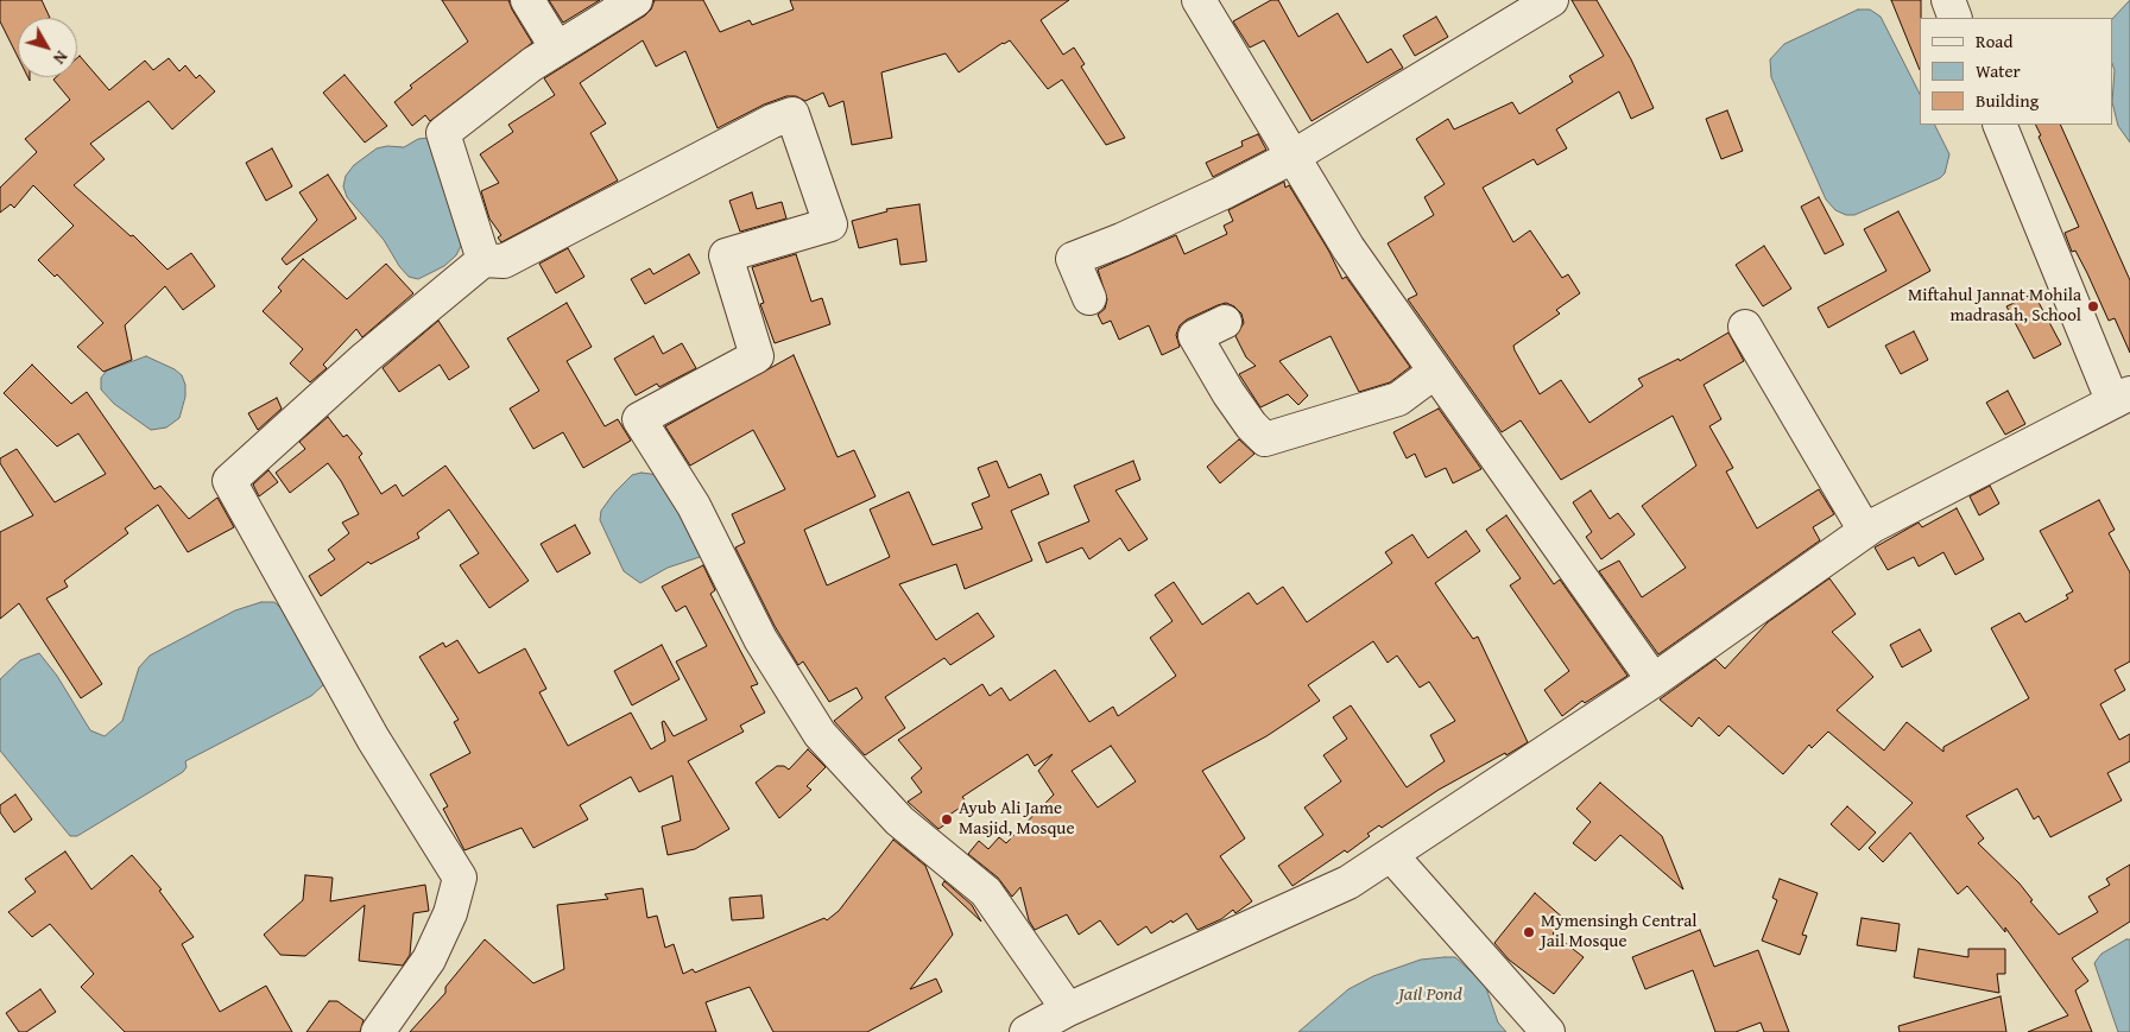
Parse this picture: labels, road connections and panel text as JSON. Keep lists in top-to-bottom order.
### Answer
{
  "water": ["Jail Pond"],
  "places": ["Miftahul Jannat Mohila madrasah, School", "Ayub Ali Jame Masjid, Mosque", "Mymensingh Central Jail Mosque"],
  "legend": ["Road", "Water", "Building"],
  "north": "bottom right"
}
